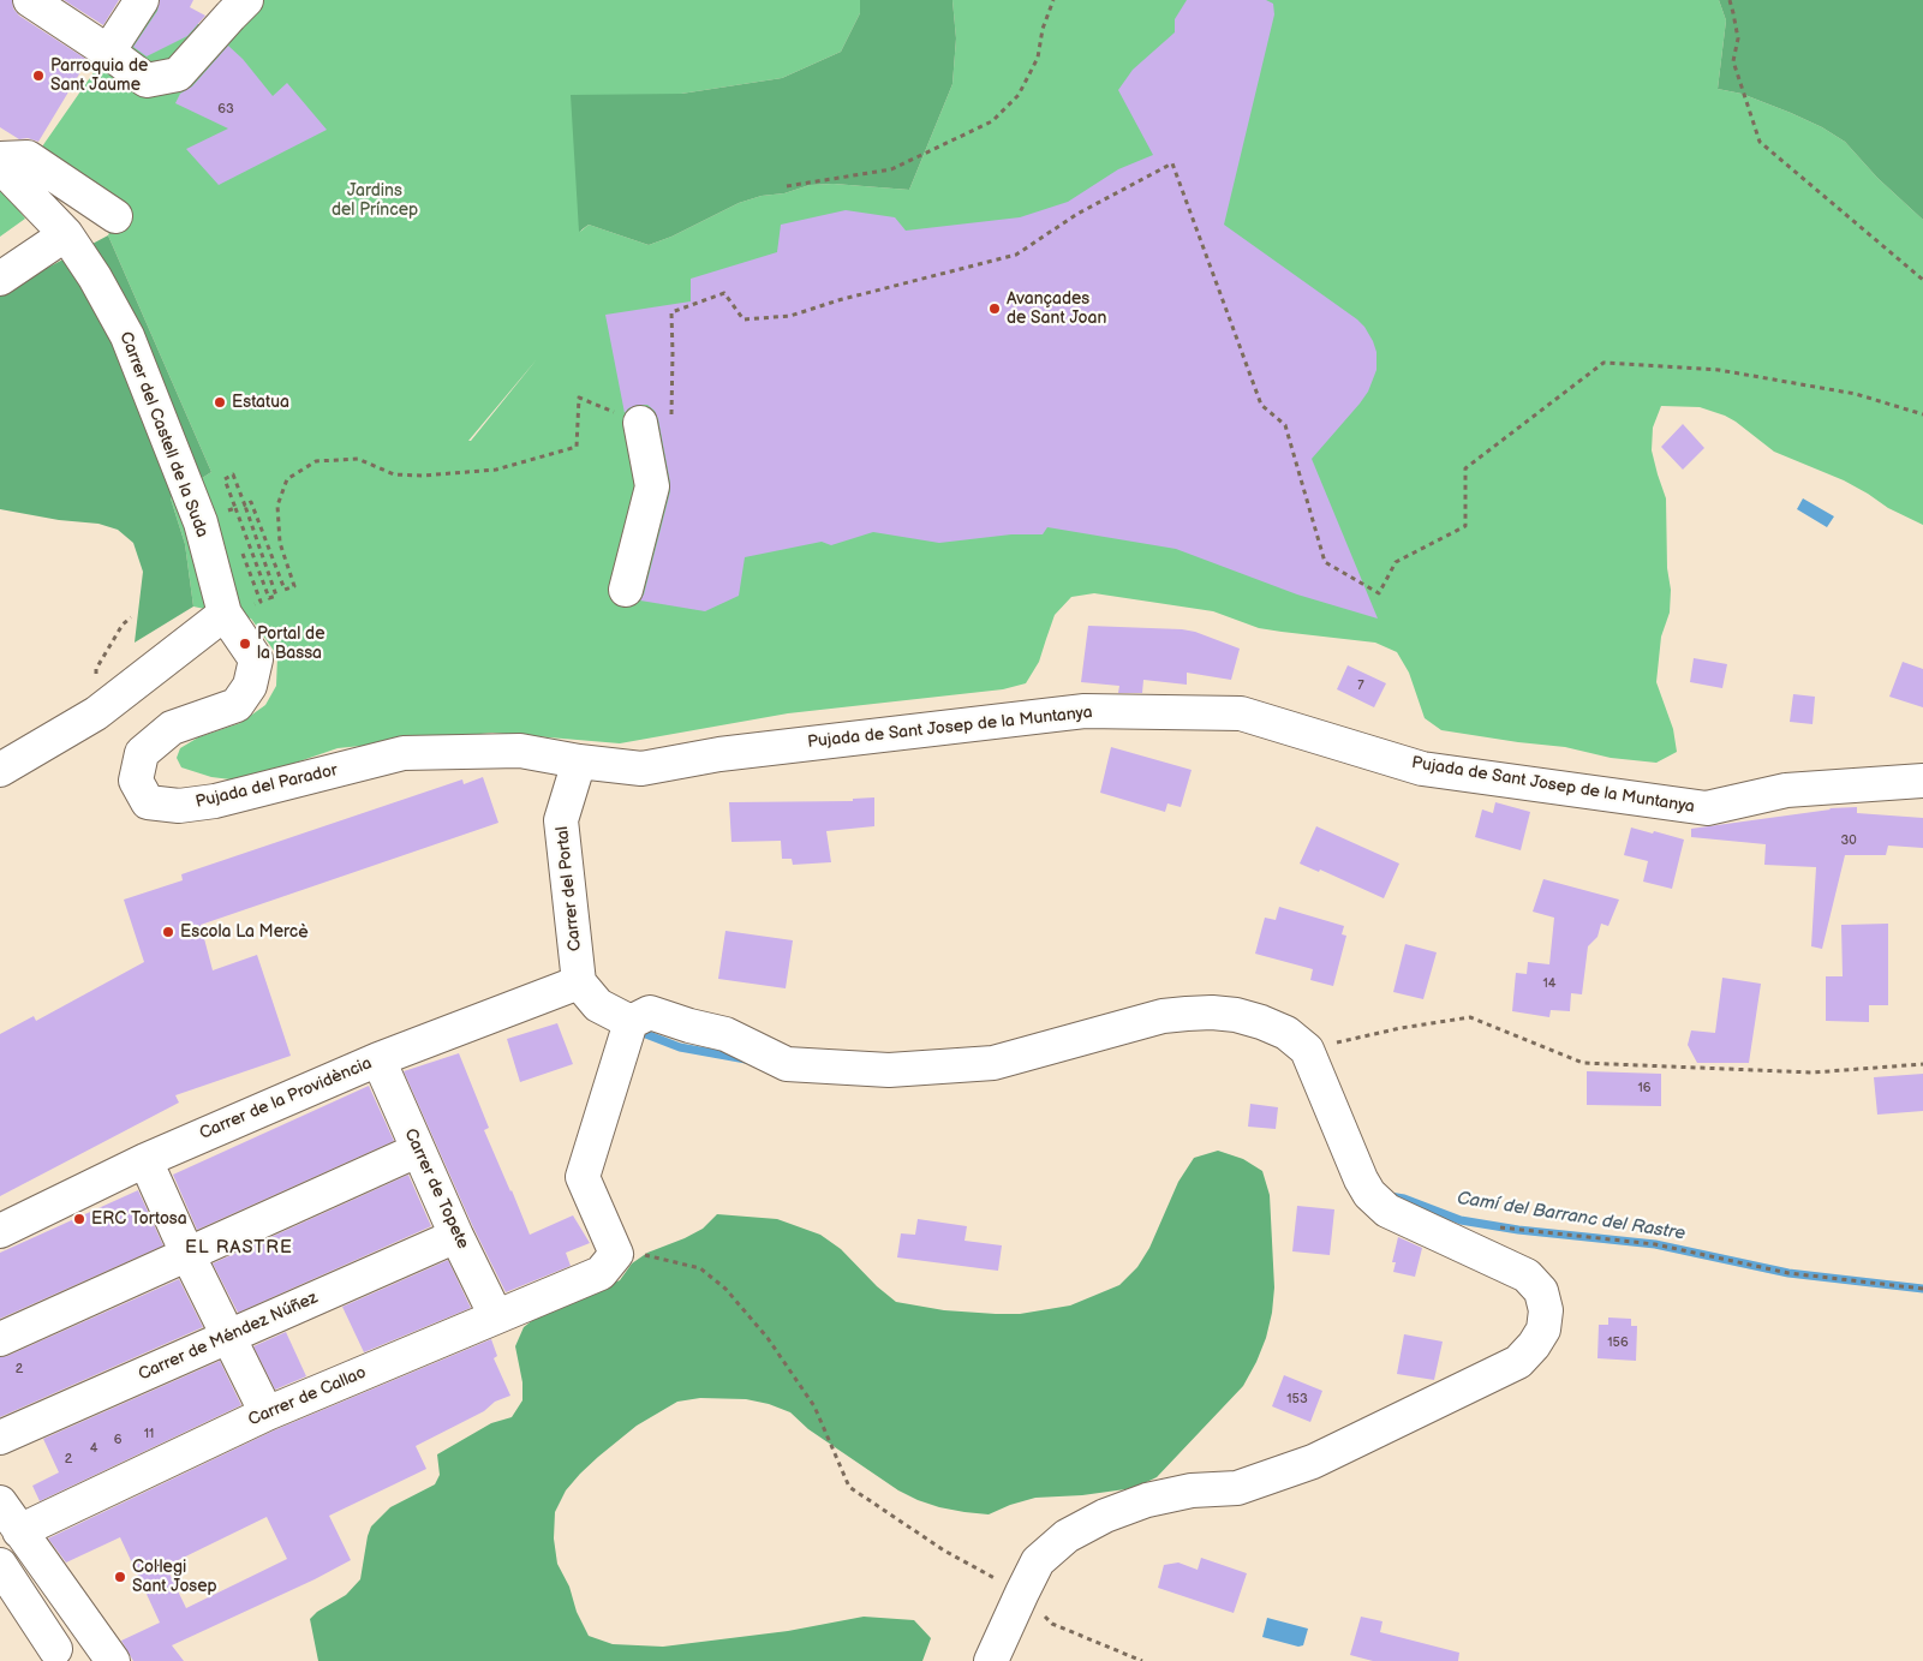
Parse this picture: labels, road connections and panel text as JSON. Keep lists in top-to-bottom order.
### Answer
{
  "streets": {
    "street": [
      "Carrer del Castell de la Suda",
      "Pujada de Sant Josep de la Muntanya",
      "Pujada del Parador",
      "Carrer del Portal",
      "Carrer de la Providència",
      "Carrer de Topete",
      "Carrer de Méndez Núñez",
      "Carrer de Callao"
    ]
  },
  "crossings": [
    ["Carrer del Castell de la Suda", "Pujada del Parador"],
    ["Pujada de Sant Josep de la Muntanya", "Pujada del Parador"],
    ["Pujada de Sant Josep de la Muntanya", "Carrer del Portal"],
    ["Pujada del Parador", "Carrer del Portal"],
    ["Carrer del Portal", "Carrer de la Providència"],
    ["Carrer de la Providència", "Carrer de Topete"],
    ["Carrer de Topete", "Carrer de Méndez Núñez"],
    ["Carrer de Topete", "Carrer de Callao"]
  ],
  "districts": ["EL RASTRE"],
  "water": ["Camí del Barranc del Rastre"],
  "parks": ["Jardins del Príncep"],
  "places": [
    "Parroquia de Sant Jaume",
    "Avançades de Sant Joan",
    "Estatua",
    "Portal de la Bassa",
    "Escola La Mercè",
    "ERC Tortosa",
    "Col·legi Sant Josep"
  ],
  "house_numbers": [
    "63",
    "7",
    "30",
    "14",
    "16",
    "156",
    "2",
    "153",
    "11",
    "6",
    "4",
    "2"
  ]
}
